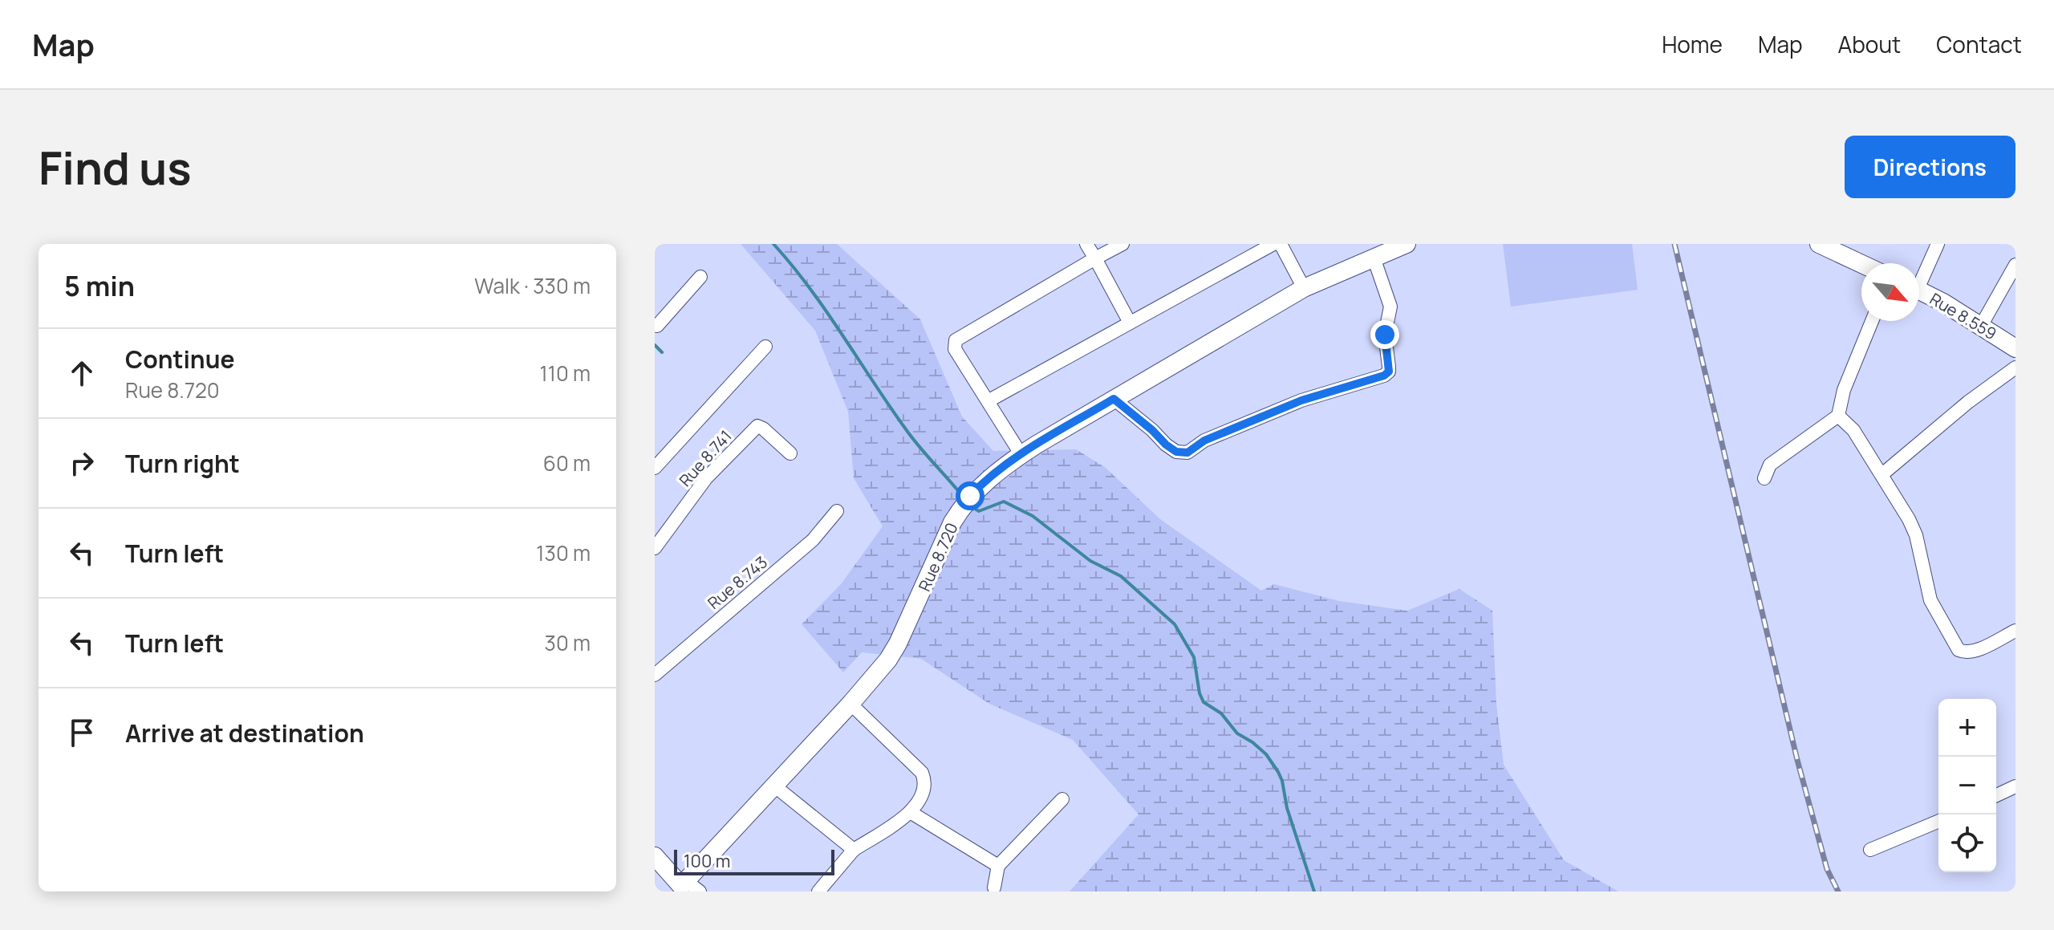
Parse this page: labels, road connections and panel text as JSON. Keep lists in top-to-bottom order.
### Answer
{
  "streets": {
    "main road": ["Rue 8.559", "Rue 8.720"],
    "street": ["Rue 8.741", "Rue 8.743"]
  },
  "scale_bar": "100 m",
  "north": "bottom right",
  "page": {
    "header": "Map",
    "nav": [
      "Home",
      "Map",
      "About",
      "Contact"
    ],
    "buttons": "Directions",
    "title": "Find us",
    "heading": ["5 min", "Walk · 330 m"],
    "list": [
      ["Continue", "Rue 8.720", "110 m"],
      ["Turn right", "60 m"],
      ["Turn left", "130 m"],
      ["Turn left", "30 m"],
      "Arrive at destination"
    ],
    "map_buttons": ["+", "−"],
    "scale": "100 m"
  }
}
